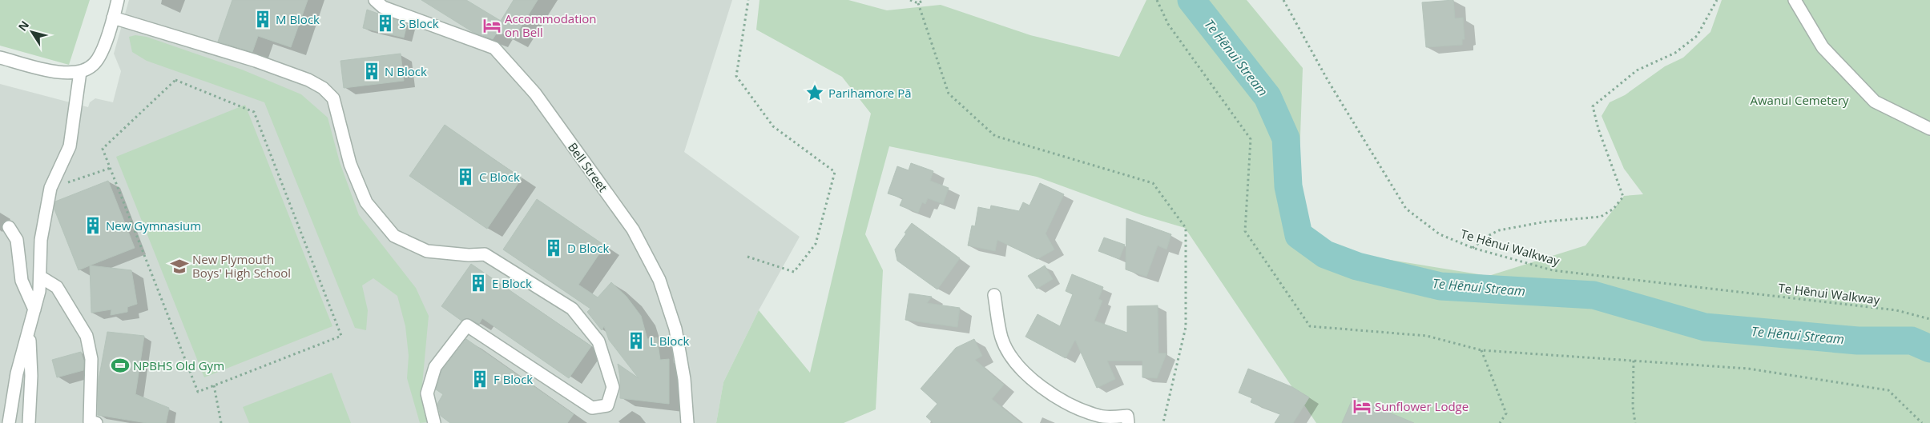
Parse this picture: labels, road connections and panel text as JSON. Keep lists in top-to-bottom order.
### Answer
{
  "streets": {
    "street": ["Bell Street"],
    "path": ["Te Hēnui Walkway"]
  },
  "water": ["Te Hēnui Stream"],
  "parks": ["Awanui Cemetery"],
  "places": {
    "building": [
      "M Block",
      "S Block",
      "N Block",
      "C Block",
      "New Gymnasium",
      "D Block",
      "E Block",
      "L Block",
      "F Block"
    ],
    "hotel": ["Accommodation on Bell", "Sunflower Lodge"],
    "place": ["Parihamore Pā"],
    "school or university": ["New Plymouth Boys' High School"],
    "sports": ["NPBHS Old Gym"]
  },
  "north": "top left"
}
